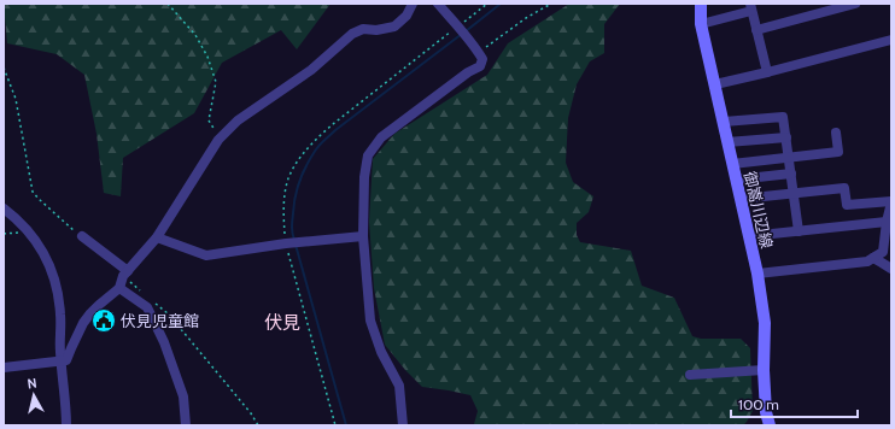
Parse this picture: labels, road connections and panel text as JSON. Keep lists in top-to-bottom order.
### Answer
{
  "streets": {
    "main road": ["御嵩川辺線"]
  },
  "districts": ["伏見"],
  "places": {
    "public building": ["伏見児童館"]
  },
  "scale_bar": "100 m",
  "north": "top"
}
